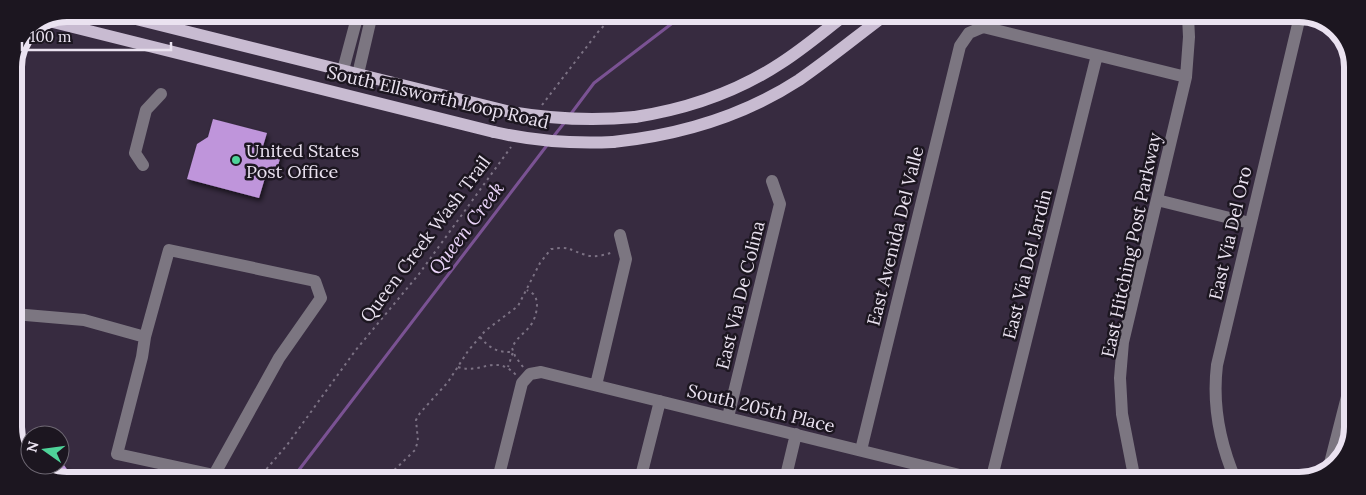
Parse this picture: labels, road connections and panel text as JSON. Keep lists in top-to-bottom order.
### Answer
{
  "streets": {
    "main road": ["South Ellsworth Loop Road"],
    "street": [
      "East Via Del Oro",
      "East Avenida Del Valle",
      "East Hitching Post Parkway",
      "East Via Del Jardin",
      "East Via De Colina",
      "South 205th Place"
    ],
    "path": ["Queen Creek Wash Trail"]
  },
  "crossings": [
    ["East Avenida Del Valle", "East Via Del Jardin"],
    ["East Avenida Del Valle", "South 205th Place"],
    ["East Via De Colina", "South 205th Place"]
  ],
  "water": ["Queen Creek"],
  "places": ["United States Post Office"],
  "scale_bar": "100 m",
  "north": "left"
}
